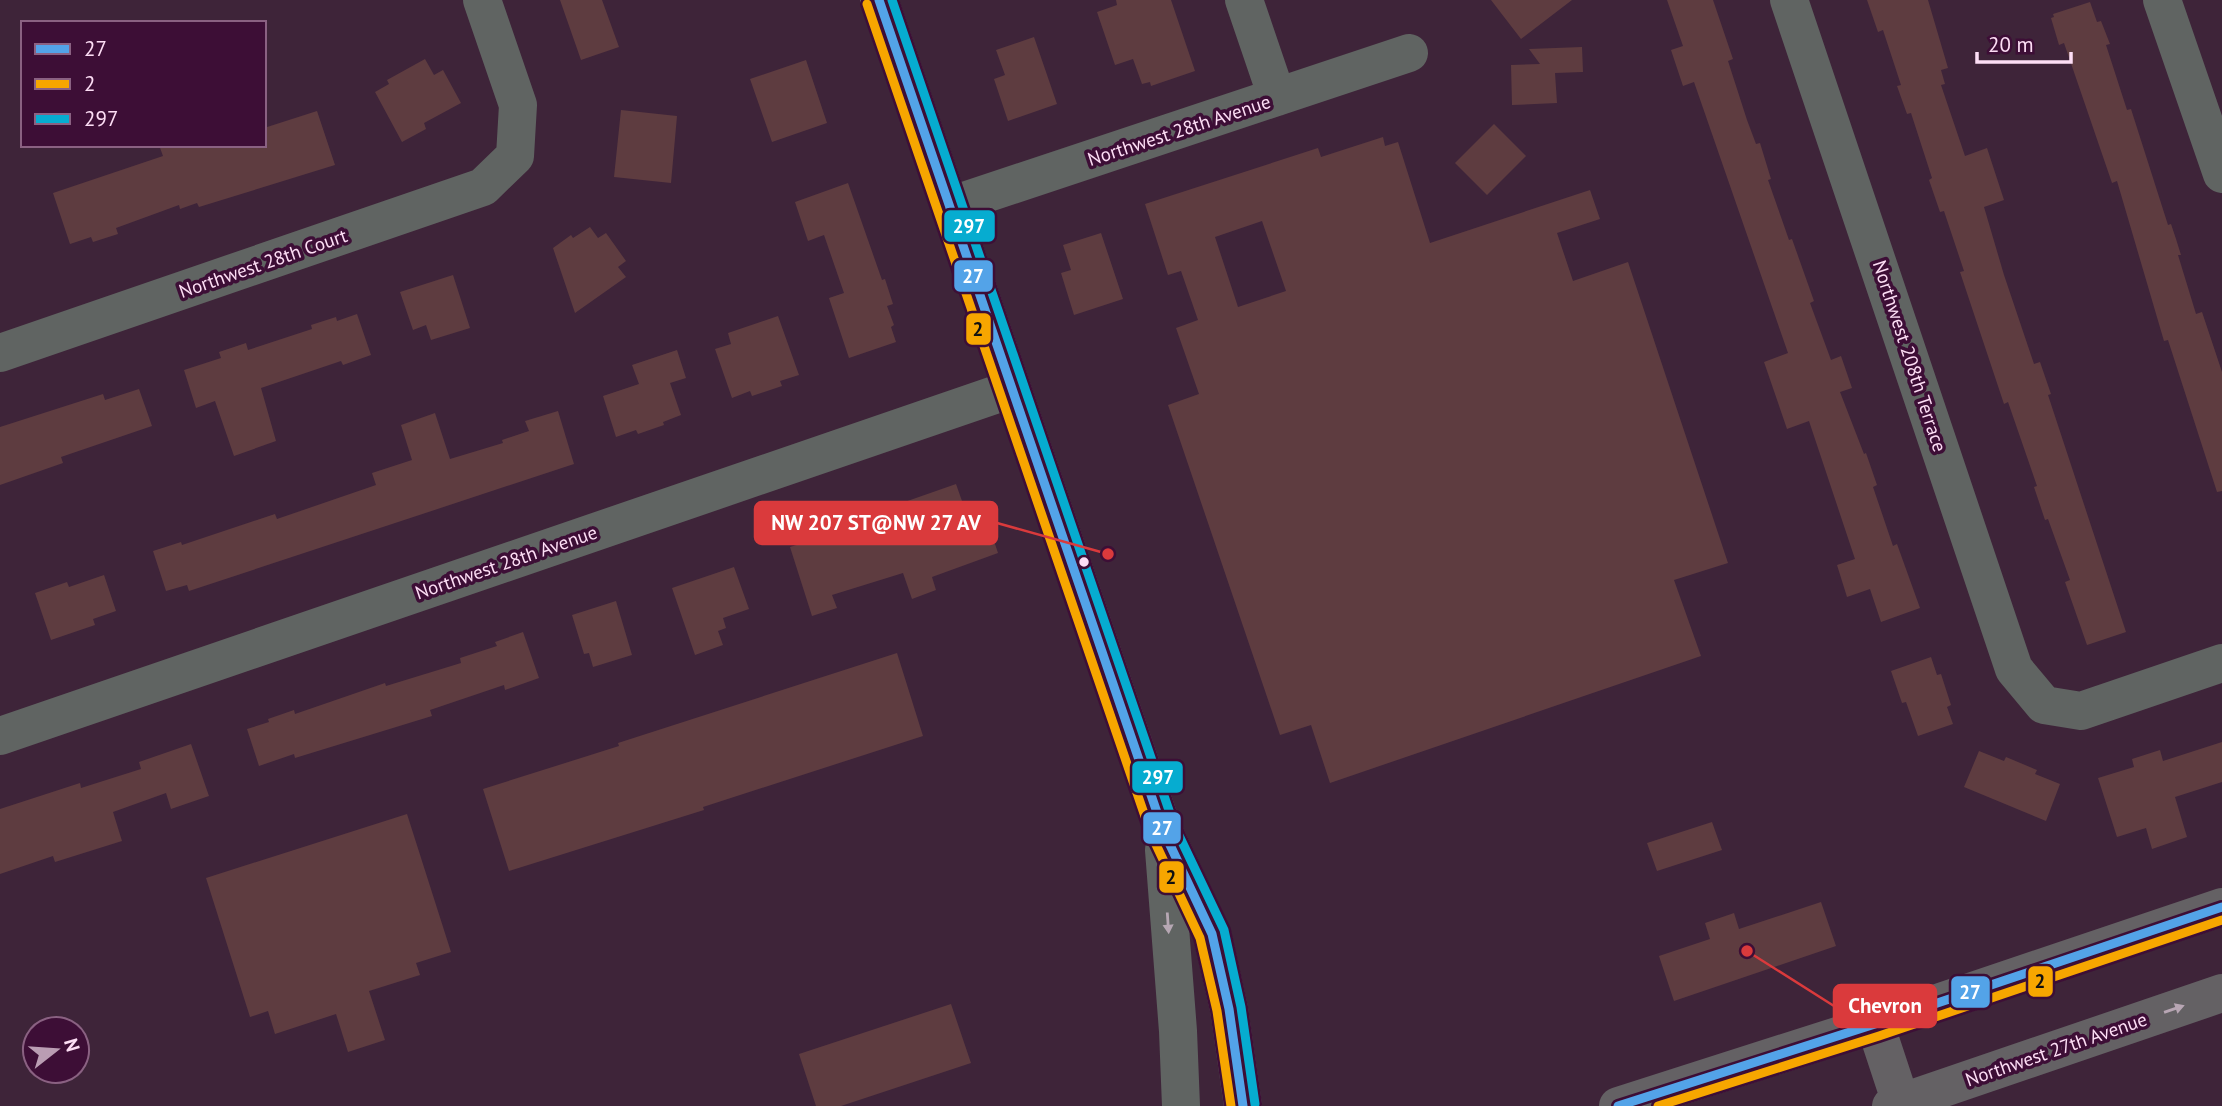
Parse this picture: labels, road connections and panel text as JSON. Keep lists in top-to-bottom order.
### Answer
{
  "streets": {
    "main road": ["Northwest 27th Avenue"],
    "street": ["Northwest 28th Avenue", "Northwest 28th Court", "Northwest 208th Terrace"]
  },
  "places": ["NW 207 ST@NW 27 AV", "Chevron"],
  "lines": ["transit line 27", "transit line 297", "transit line 2"],
  "legend": ["27", "2", "297"],
  "scale_bar": "20 m",
  "north": "right"
}
